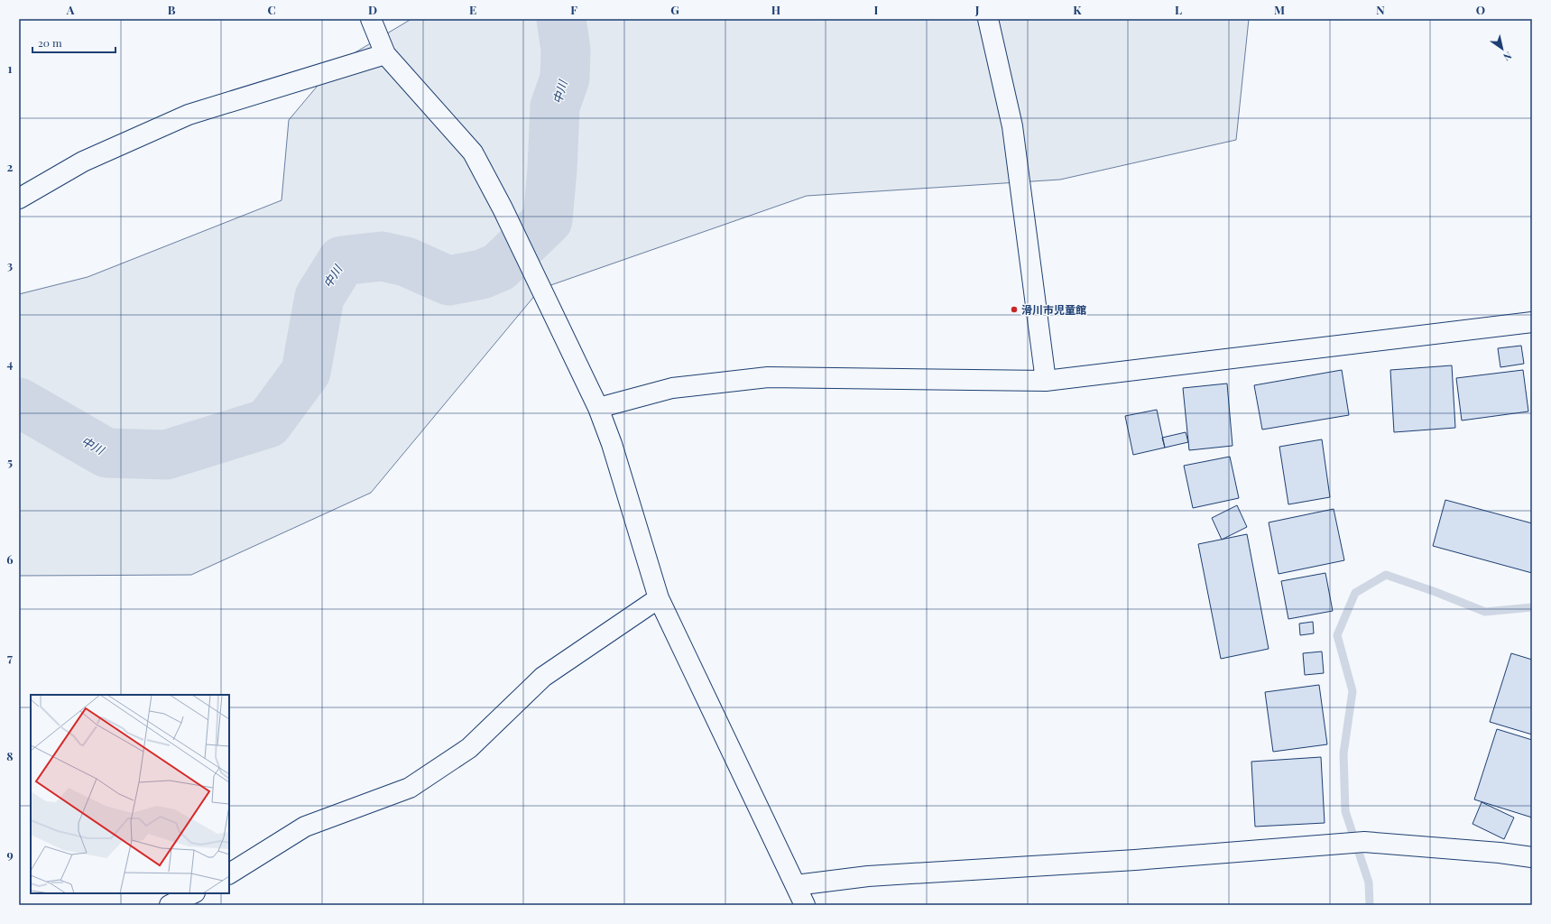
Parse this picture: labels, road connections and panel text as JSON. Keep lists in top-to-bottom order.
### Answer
{
  "water": ["中川"],
  "places": ["滑川市児童館"],
  "scale_bar": "20 m",
  "north": "bottom right",
  "grid": {
    "columns": [
      "A",
      "B",
      "C",
      "D",
      "E",
      "F",
      "G",
      "H",
      "I",
      "J",
      "K",
      "L",
      "M",
      "N",
      "O"
    ],
    "rows": [
      "1",
      "2",
      "3",
      "4",
      "5",
      "6",
      "7",
      "8",
      "9"
    ]
  }
}
